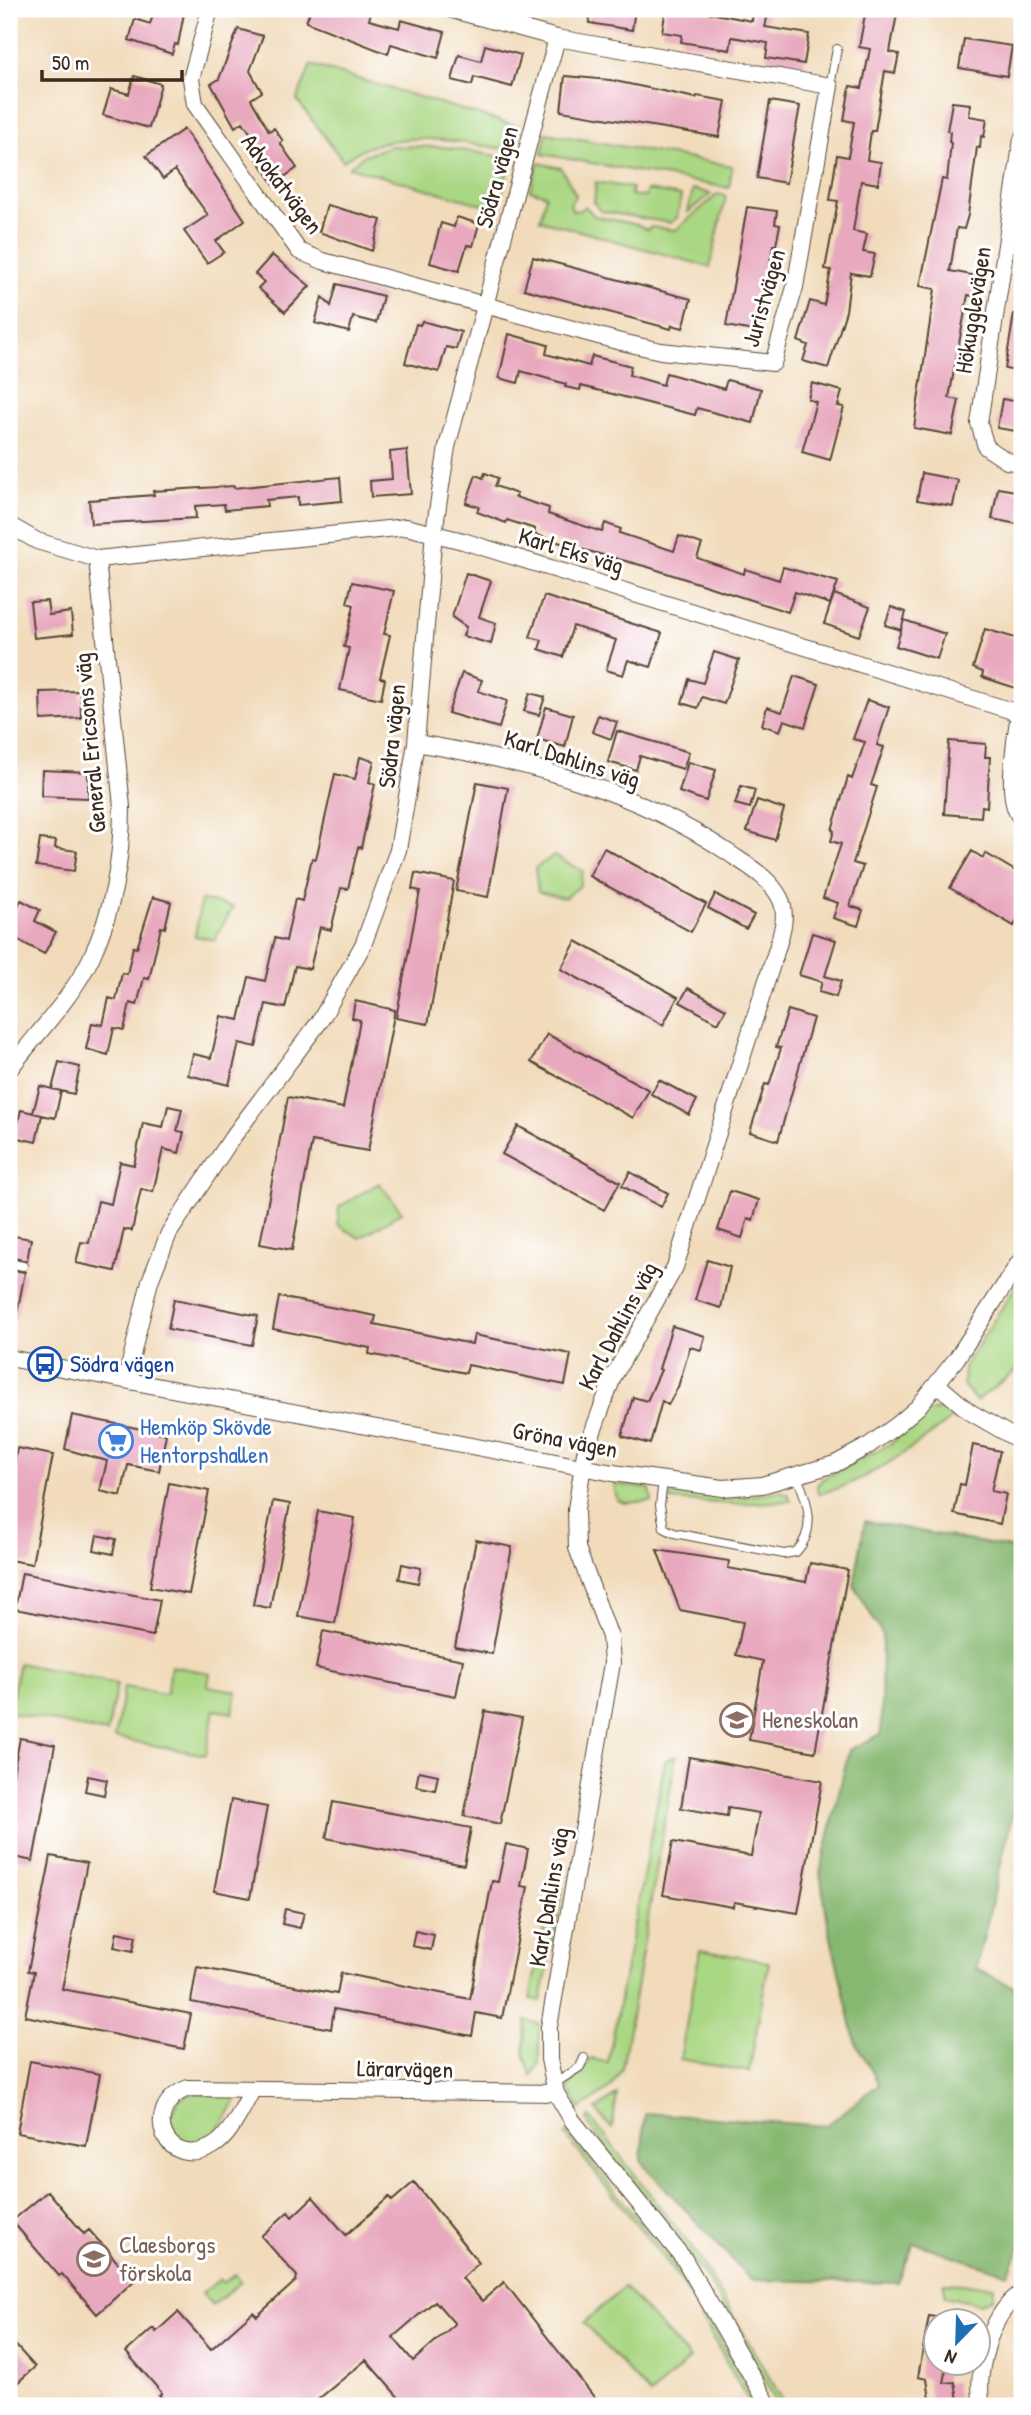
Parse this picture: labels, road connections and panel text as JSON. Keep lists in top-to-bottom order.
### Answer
{
  "streets": {
    "street": [
      "Södra vägen",
      "Advokatvägen",
      "Juristvägen",
      "Hökugglevägen",
      "Karl Eks väg",
      "General Ericsons väg",
      "Karl Dahlins väg",
      "Gröna vägen",
      "Lärarvägen"
    ]
  },
  "crossings": [
    ["Södra vägen", "Advokatvägen"],
    ["Södra vägen", "Juristvägen"],
    ["Södra vägen", "Karl Eks väg"],
    ["Södra vägen", "Karl Dahlins väg"],
    ["Södra vägen", "Gröna vägen"],
    ["Advokatvägen", "Juristvägen"],
    ["Karl Eks väg", "General Ericsons väg"],
    ["Karl Dahlins väg", "Gröna vägen"],
    ["Karl Dahlins väg", "Lärarvägen"]
  ],
  "places": {
    "bus stop": ["Södra vägen"],
    "supermarket": ["Hemköp Skövde Hentorpshallen"],
    "school or university": ["Heneskolan", "Claesborgs förskola"]
  },
  "scale_bar": "50 m",
  "north": "bottom left"
}
